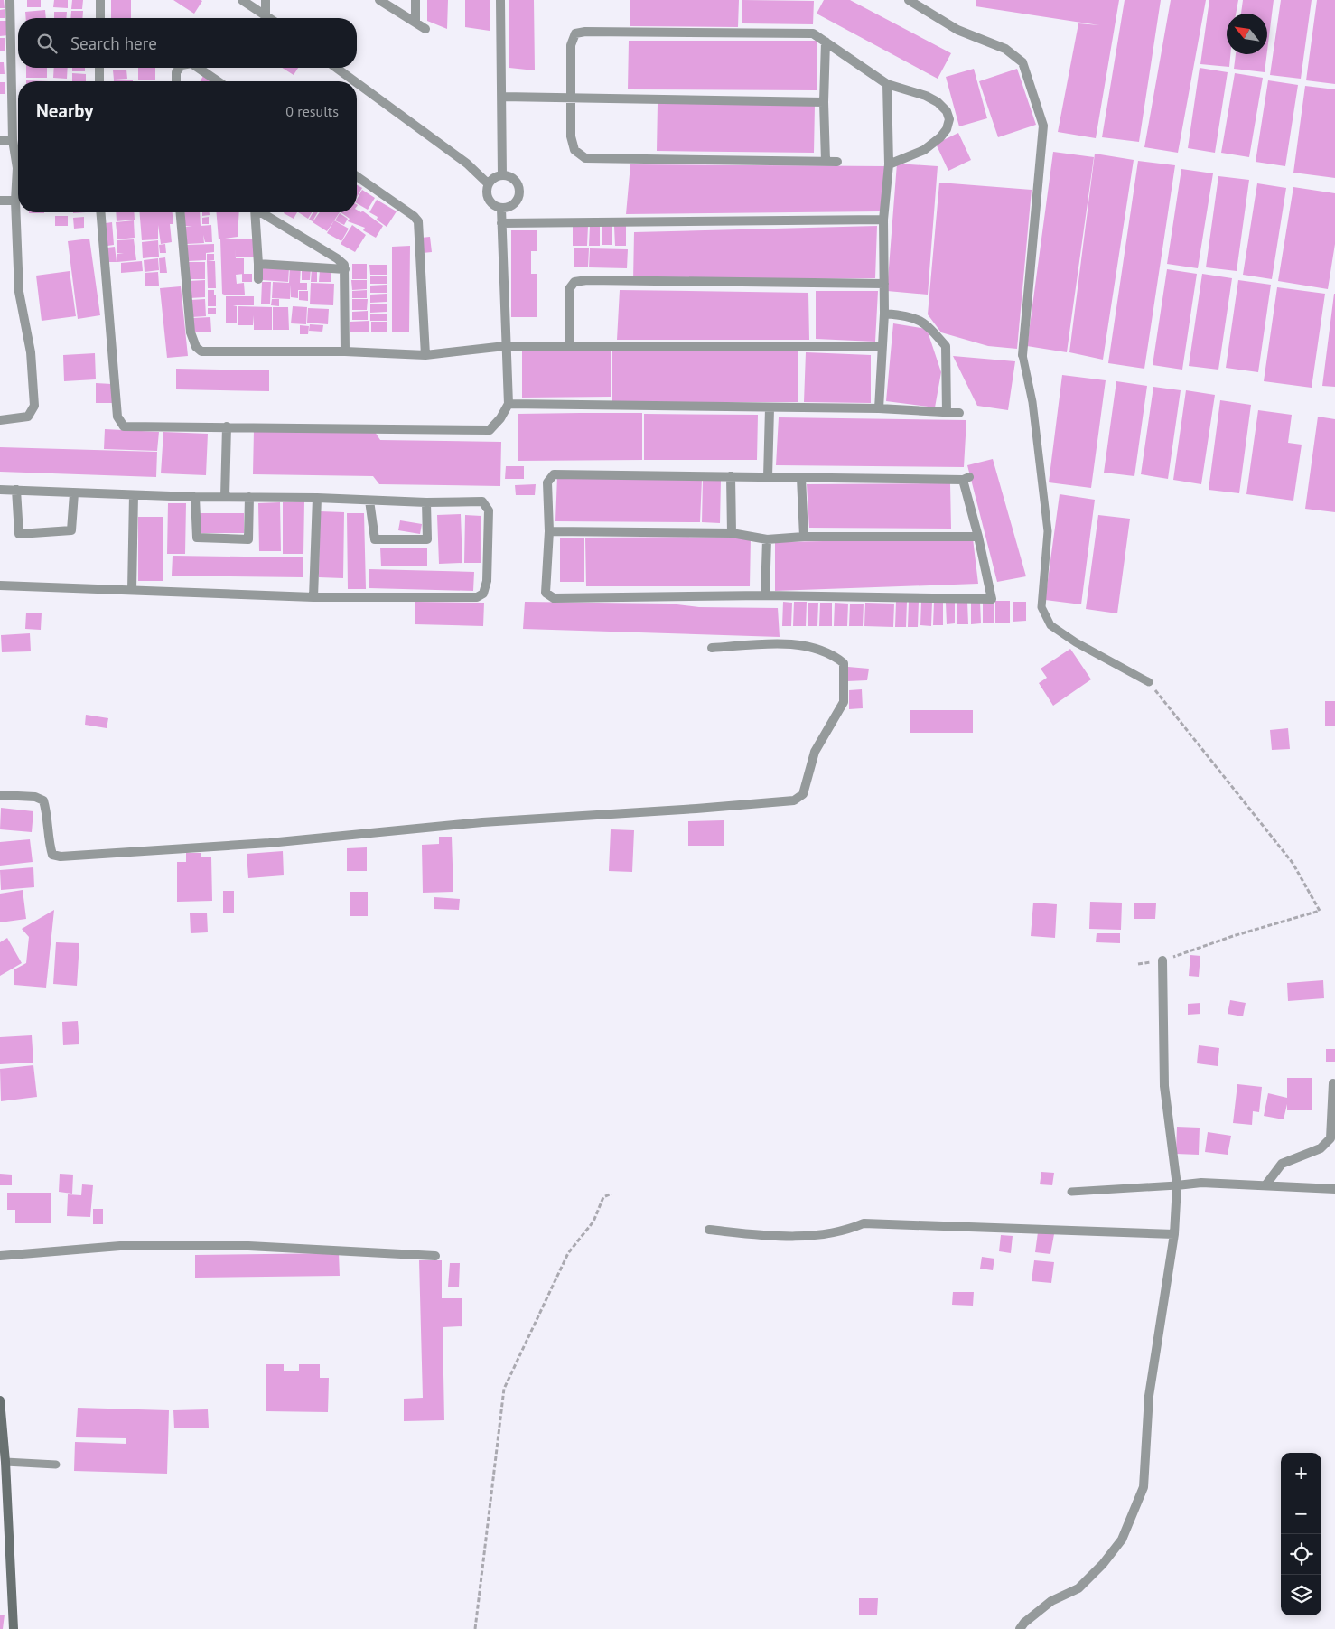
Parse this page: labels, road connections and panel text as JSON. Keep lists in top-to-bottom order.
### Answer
{
  "north": "top left",
  "page": {
    "search": "Search here",
    "heading": ["Nearby", "0 results"],
    "map_buttons": ["+", "−"]
  }
}
